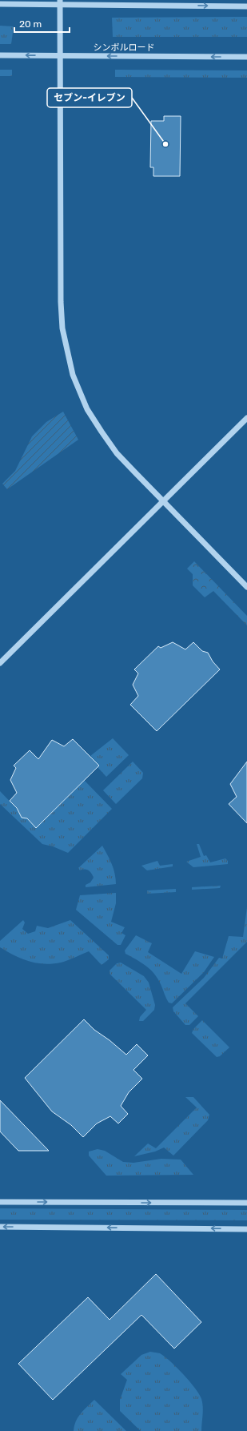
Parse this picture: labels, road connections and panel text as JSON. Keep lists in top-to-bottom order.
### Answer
{
  "streets": {
    "street": ["シンボルロード"]
  },
  "one_way": ["シンボルロード"],
  "places": ["セブン-イレブン"],
  "scale_bar": "20 m"
}
